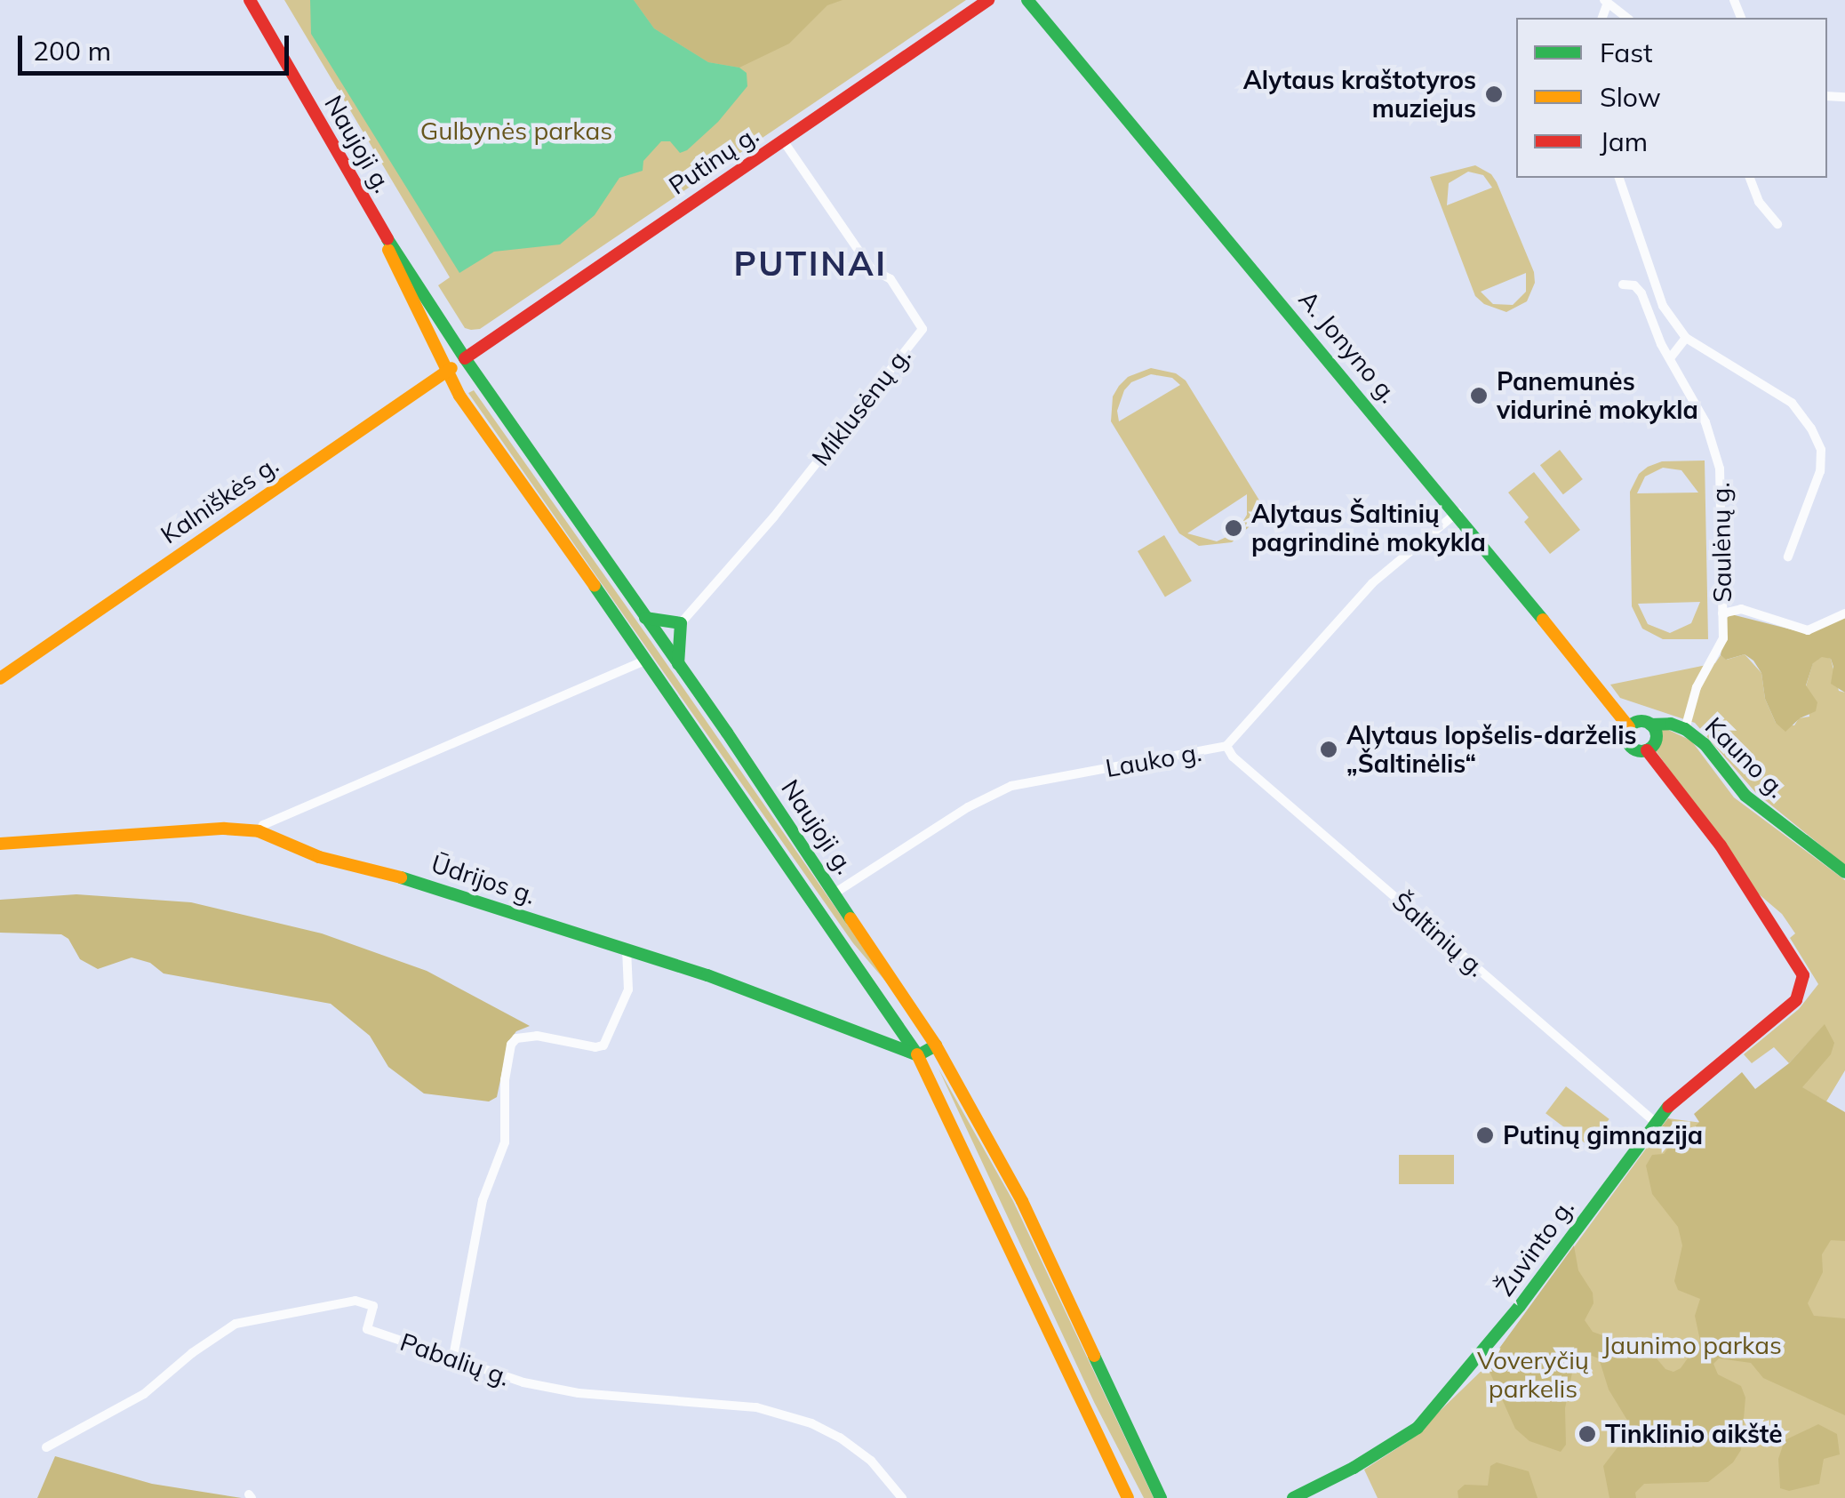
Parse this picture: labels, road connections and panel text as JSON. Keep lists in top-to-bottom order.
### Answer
{
  "streets": {
    "main road": [
      "Naujoji g.",
      "Putinų g.",
      "A. Jonyno g.",
      "Kalniškės g.",
      "Kauno g.",
      "Ūdrijos g.",
      "Žuvinto g."
    ],
    "street": [
      "Miklusėnų g.",
      "Saulėnų g.",
      "Lauko g.",
      "Šaltinių g.",
      "Pabalių g."
    ]
  },
  "crossings": [
    ["Naujoji g.", "Putinų g."],
    ["Naujoji g.", "Kalniškės g."],
    ["Naujoji g.", "Lauko g."],
    ["Naujoji g.", "Ūdrijos g."],
    ["Putinų g.", "Miklusėnų g."],
    ["Putinų g.", "Kalniškės g."],
    ["A. Jonyno g.", "Kauno g."],
    ["A. Jonyno g.", "Lauko g."],
    ["A. Jonyno g.", "Žuvinto g."],
    ["Saulėnų g.", "Kauno g."],
    ["Kauno g.", "Žuvinto g."],
    ["Lauko g.", "Šaltinių g."],
    ["Šaltinių g.", "Žuvinto g."]
  ],
  "districts": ["PUTINAI"],
  "parks": ["Gulbynės parkas", "Jaunimo parkas", "Voveryčių parkelis"],
  "places": [
    "Alytaus kraštotyros muziejus",
    "Panemunės vidurinė mokykla",
    "Alytaus Šaltinių pagrindinė mokykla",
    "Alytaus lopšelis-darželis „Šaltinėlis“",
    "Putinų gimnazija",
    "Tinklinio aikštė"
  ],
  "legend": ["Fast", "Slow", "Jam"],
  "scale_bar": "200 m"
}
